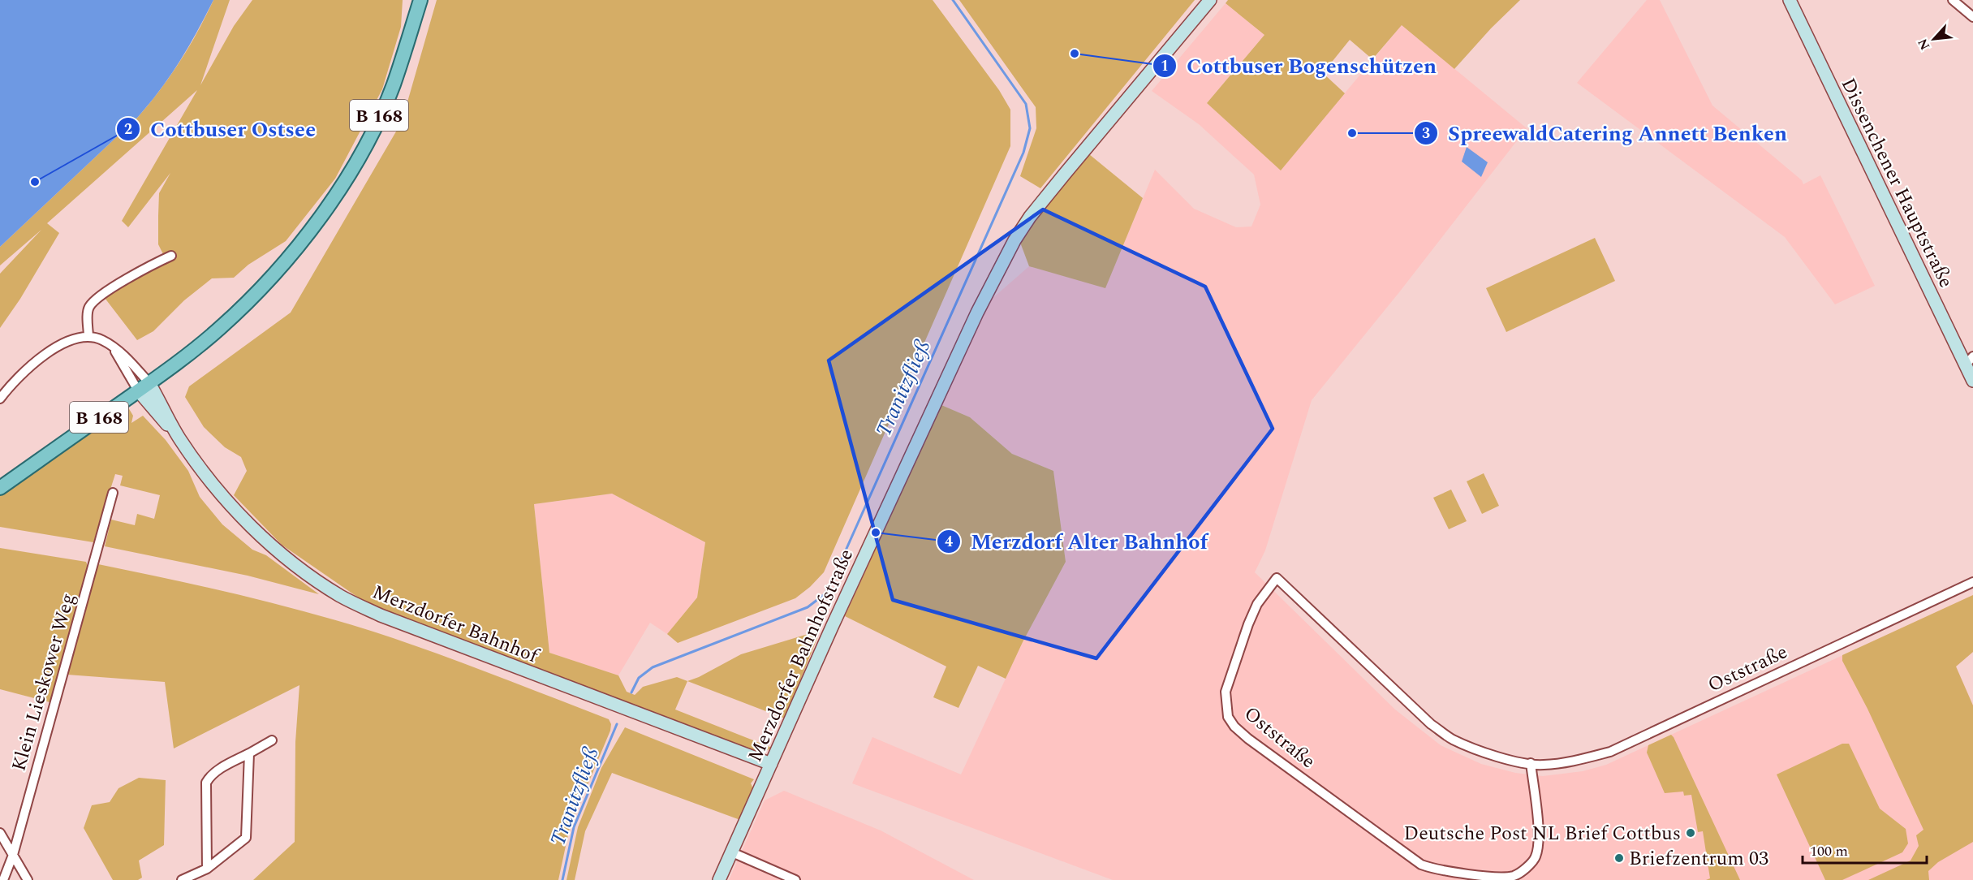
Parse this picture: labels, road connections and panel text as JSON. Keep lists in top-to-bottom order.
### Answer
{
  "streets": {
    "main road": ["B 168"],
    "street": [
      "Dissenchener Hauptstraße",
      "Merzdorfer Bahnhof",
      "Merzdorfer Bahnhofstraße",
      "Oststraße",
      "Klein Lieskower Weg"
    ]
  },
  "crossings": [
    ["B 168", "Merzdorfer Bahnhof"],
    ["Merzdorfer Bahnhof", "Merzdorfer Bahnhofstraße"]
  ],
  "water": ["Tranitzfließ"],
  "places": [
    "Cottbuser Bogenschützen",
    "SpreewaldCatering Annett Benken",
    "Cottbuser Ostsee",
    "Merzdorf Alter Bahnhof",
    "Deutsche Post NL Brief Cottbus",
    "Briefzentrum 03"
  ],
  "scale_bar": "100 m",
  "north": "bottom left"
}
